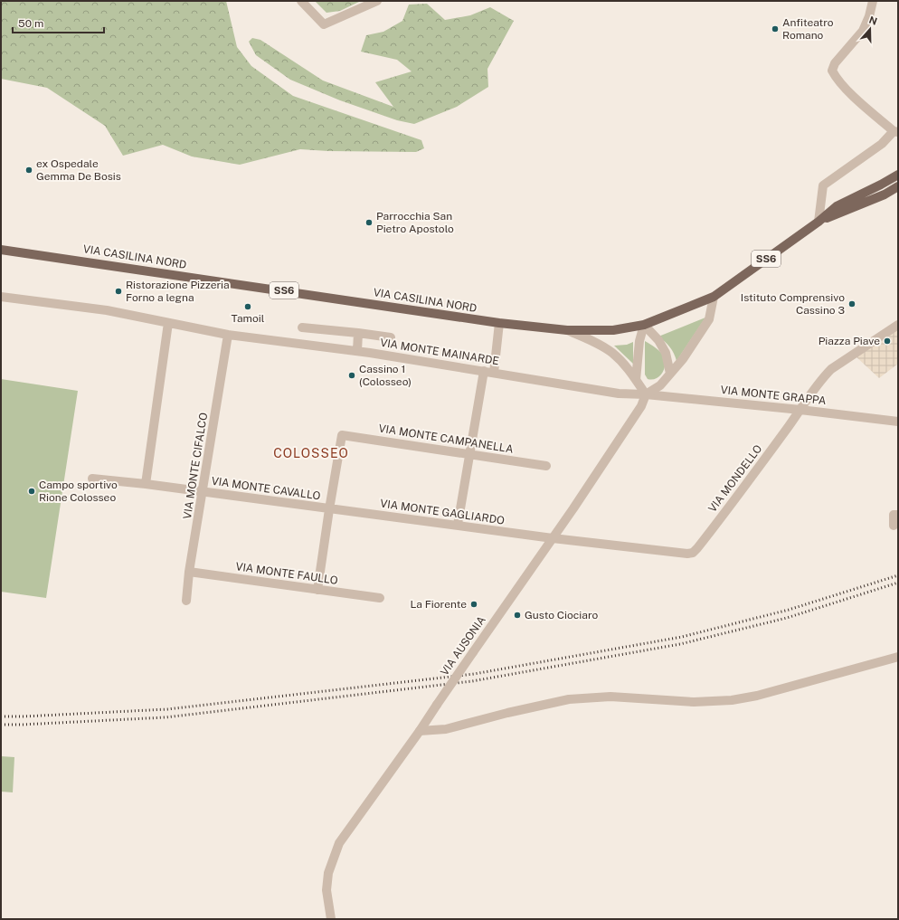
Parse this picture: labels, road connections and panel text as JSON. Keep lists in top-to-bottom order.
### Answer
{
  "streets": {
    "main road": ["VIA CASILINA NORD", "SS6"],
    "street": [
      "VIA MONTE MAINARDE",
      "VIA MONTE GRAPPA",
      "VIA MONTE CAMPANELLA",
      "VIA MONTE CIFALCO",
      "VIA MONDELLO",
      "VIA MONTE CAVALLO",
      "VIA MONTE GAGLIARDO",
      "VIA MONTE FAULLO",
      "VIA AUSONIA"
    ]
  },
  "crossings": [
    ["VIA MONTE MAINARDE", "VIA MONTE GRAPPA"],
    ["VIA MONTE MAINARDE", "VIA MONTE CIFALCO"],
    ["VIA MONTE MAINARDE", "VIA AUSONIA"],
    ["VIA MONTE GRAPPA", "VIA MONDELLO"],
    ["VIA MONTE GRAPPA", "VIA AUSONIA"],
    ["VIA MONTE CAMPANELLA", "VIA MONTE CAVALLO"],
    ["VIA MONTE CAMPANELLA", "VIA MONTE GAGLIARDO"],
    ["VIA MONTE CIFALCO", "VIA MONTE CAVALLO"],
    ["VIA MONTE CIFALCO", "VIA MONTE FAULLO"],
    ["VIA MONDELLO", "VIA MONTE GAGLIARDO"],
    ["VIA MONDELLO", "VIA AUSONIA"],
    ["VIA MONTE CAVALLO", "VIA MONTE GAGLIARDO"],
    ["VIA MONTE GAGLIARDO", "VIA AUSONIA"]
  ],
  "districts": ["COLOSSEO"],
  "places": [
    "Anfiteatro Romano",
    "ex Ospedale Gemma De Bosis",
    "Parrocchia San Pietro Apostolo",
    "Ristorazione Pizzeria Forno a legna",
    "Istituto Comprensivo Cassino 3",
    "Tamoil",
    "Piazza Piave",
    "Cassino 1 (Colosseo)",
    "Campo sportivo Rione Colosseo",
    "La Fiorente",
    "Gusto Ciociaro"
  ],
  "scale_bar": "50 m",
  "north": "top"
}
